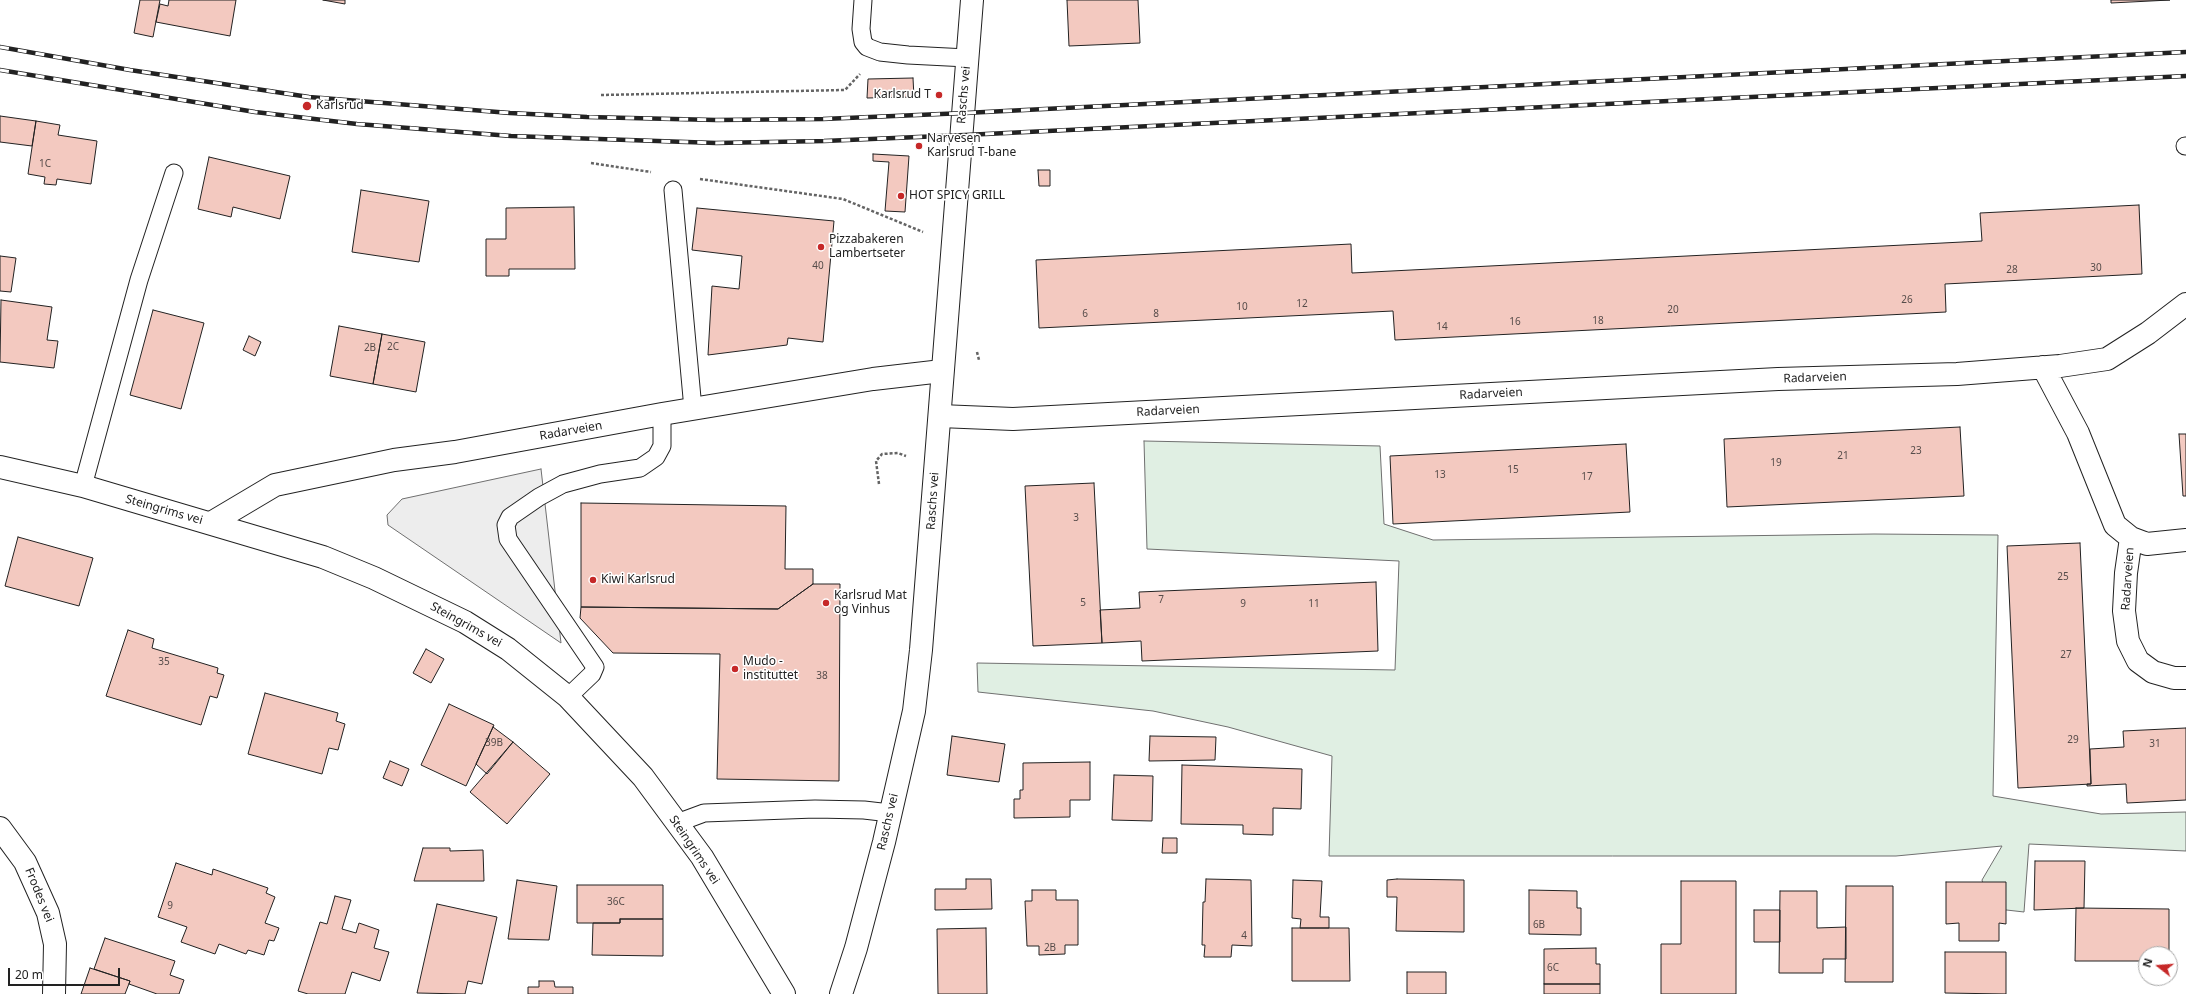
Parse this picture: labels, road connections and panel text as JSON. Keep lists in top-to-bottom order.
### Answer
{
  "streets": {
    "street": [
      "Raschs vei",
      "Radarveien",
      "Steingrims vei",
      "Frodes vei"
    ]
  },
  "crossings": [
    ["Raschs vei", "Radarveien"],
    ["Radarveien", "Steingrims vei"]
  ],
  "places": [
    "Karlsrud T",
    "Karlsrud",
    "Narvesen Karlsrud T-bane",
    "HOT SPICY GRILL",
    "Pizzabakeren Lambertseter",
    "Kiwi Karlsrud",
    "Karlsrud Mat og Vinhus",
    "Mudo - instituttet"
  ],
  "house_numbers": [
    "1C",
    "40",
    "30",
    "28",
    "26",
    "12",
    "10",
    "20",
    "6",
    "8",
    "18",
    "16",
    "14",
    "2C",
    "2B",
    "23",
    "21",
    "19",
    "15",
    "13",
    "17",
    "3",
    "25",
    "7",
    "5",
    "9",
    "11",
    "27",
    "35",
    "38",
    "29",
    "39B",
    "31",
    "36C",
    "9",
    "6B",
    "4",
    "2B",
    "6C"
  ],
  "scale_bar": "20 m",
  "north": "left"
}
